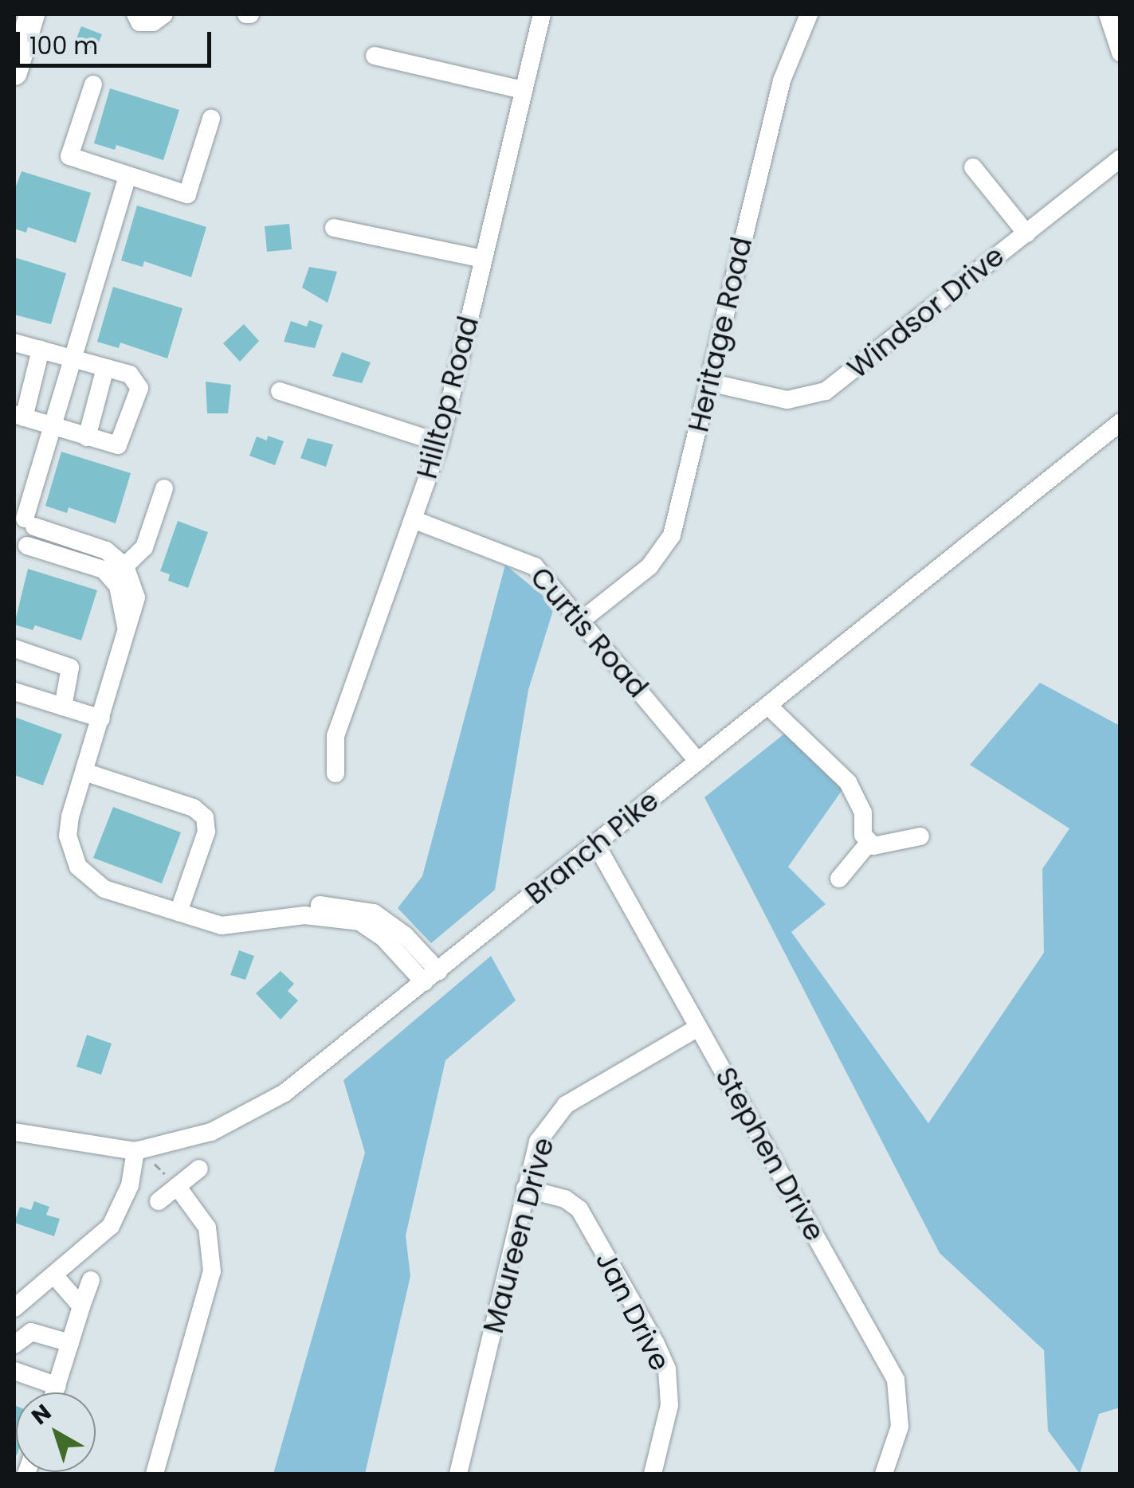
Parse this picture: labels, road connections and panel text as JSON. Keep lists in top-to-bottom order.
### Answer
{
  "streets": {
    "street": [
      "Windsor Drive",
      "Heritage Road",
      "Hilltop Road",
      "Curtis Road",
      "Branch Pike",
      "Stephen Drive",
      "Maureen Drive",
      "Jan Drive"
    ]
  },
  "crossings": [
    ["Windsor Drive", "Heritage Road"],
    ["Heritage Road", "Curtis Road"],
    ["Hilltop Road", "Curtis Road"],
    ["Curtis Road", "Branch Pike"],
    ["Branch Pike", "Stephen Drive"],
    ["Stephen Drive", "Maureen Drive"],
    ["Maureen Drive", "Jan Drive"]
  ],
  "scale_bar": "100 m",
  "north": "top left"
}
